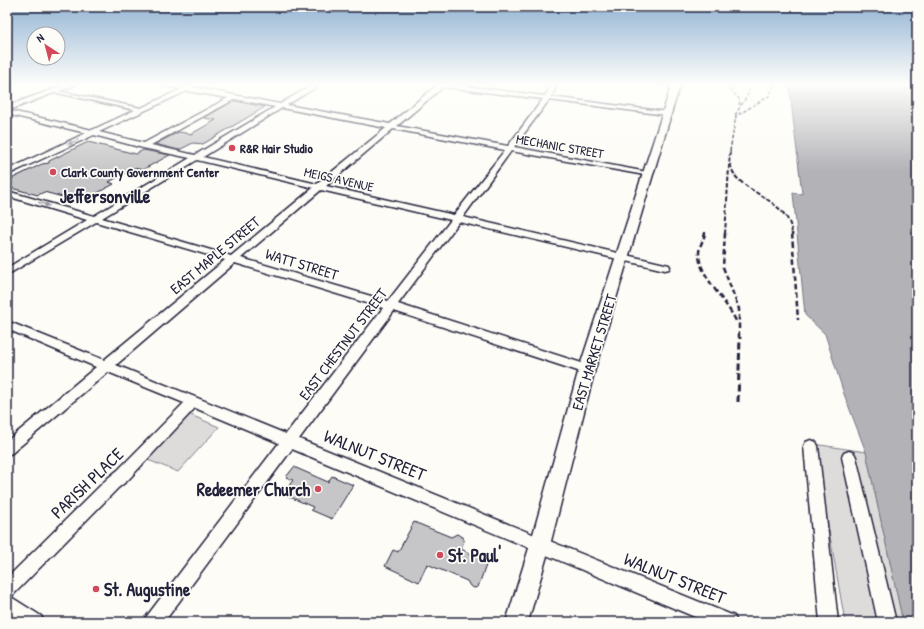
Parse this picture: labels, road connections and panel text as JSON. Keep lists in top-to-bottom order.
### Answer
{
  "streets": {
    "main road": ["EAST MARKET STREET"],
    "street": [
      "MECHANIC STREET",
      "MEIGS AVENUE",
      "EAST MAPLE STREET",
      "WATT STREET",
      "EAST CHESTNUT STREET",
      "WALNUT STREET",
      "PARISH PLACE"
    ]
  },
  "crossings": [
    ["MECHANIC STREET", "EAST MAPLE STREET"],
    ["MECHANIC STREET", "EAST CHESTNUT STREET"],
    ["MECHANIC STREET", "EAST MARKET STREET"],
    ["MEIGS AVENUE", "EAST MAPLE STREET"],
    ["MEIGS AVENUE", "EAST CHESTNUT STREET"],
    ["MEIGS AVENUE", "EAST MARKET STREET"],
    ["EAST MAPLE STREET", "WATT STREET"],
    ["EAST MAPLE STREET", "WALNUT STREET"],
    ["WATT STREET", "EAST CHESTNUT STREET"],
    ["WATT STREET", "EAST MARKET STREET"],
    ["EAST CHESTNUT STREET", "WALNUT STREET"],
    ["EAST MARKET STREET", "WALNUT STREET"],
    ["WALNUT STREET", "PARISH PLACE"]
  ],
  "districts": ["Jeffersonville"],
  "places": [
    "R&R Hair Studio",
    "Clark County Government Center",
    "Redeemer Church",
    "St. Paul'",
    "St. Augustine"
  ],
  "north": "top left"
}
